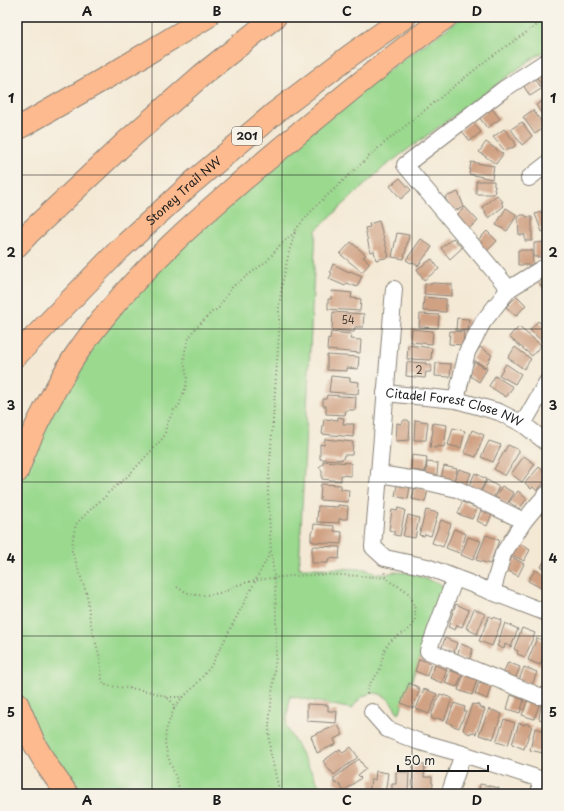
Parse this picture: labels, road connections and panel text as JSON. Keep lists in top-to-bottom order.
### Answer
{
  "streets": {
    "highway": ["201", "Stoney Trail NW"],
    "street": ["Citadel Forest Close NW"]
  },
  "house_numbers": ["54", "2"],
  "scale_bar": "50 m",
  "grid": {
    "columns": [
      "A",
      "B",
      "C",
      "D"
    ],
    "rows": [
      "1",
      "2",
      "3",
      "4",
      "5"
    ]
  }
}
